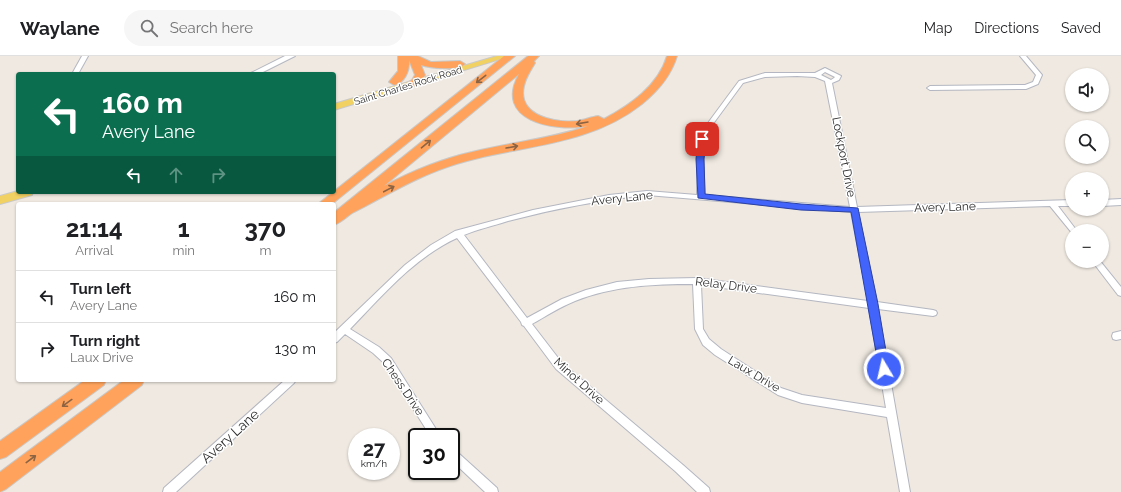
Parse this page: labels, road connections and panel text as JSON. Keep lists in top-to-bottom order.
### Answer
{
  "streets": {
    "main road": ["Saint Charles Rock Road"],
    "street": [
      "Lockport Drive",
      "Avery Lane",
      "Relay Drive",
      "Laux Drive",
      "Minot Drive",
      "Chess Drive"
    ]
  },
  "crossings": [
    ["Lockport Drive", "Avery Lane"],
    ["Lockport Drive", "Relay Drive"],
    ["Lockport Drive", "Laux Drive"],
    ["Avery Lane", "Minot Drive"],
    ["Avery Lane", "Chess Drive"],
    ["Relay Drive", "Laux Drive"],
    ["Relay Drive", "Minot Drive"]
  ],
  "page": {
    "header": "Waylane",
    "search": "Search here",
    "nav": ["Map", "Directions", "Saved"],
    "map_buttons": ["+", "−"],
    "turn": ["160 m", "Avery Lane"],
    "eta": [
      "21:14",
      "Arrival",
      "1",
      "min",
      "370",
      "m"
    ],
    "list": [
      {
        "name": "Turn left",
        "note": "Avery Lane",
        "value": "160 m"
      },
      {
        "name": "Turn right",
        "note": "Laux Drive",
        "value": "130 m"
      }
    ],
    "speed": "27 km/h",
    "limit": "30"
  }
}
